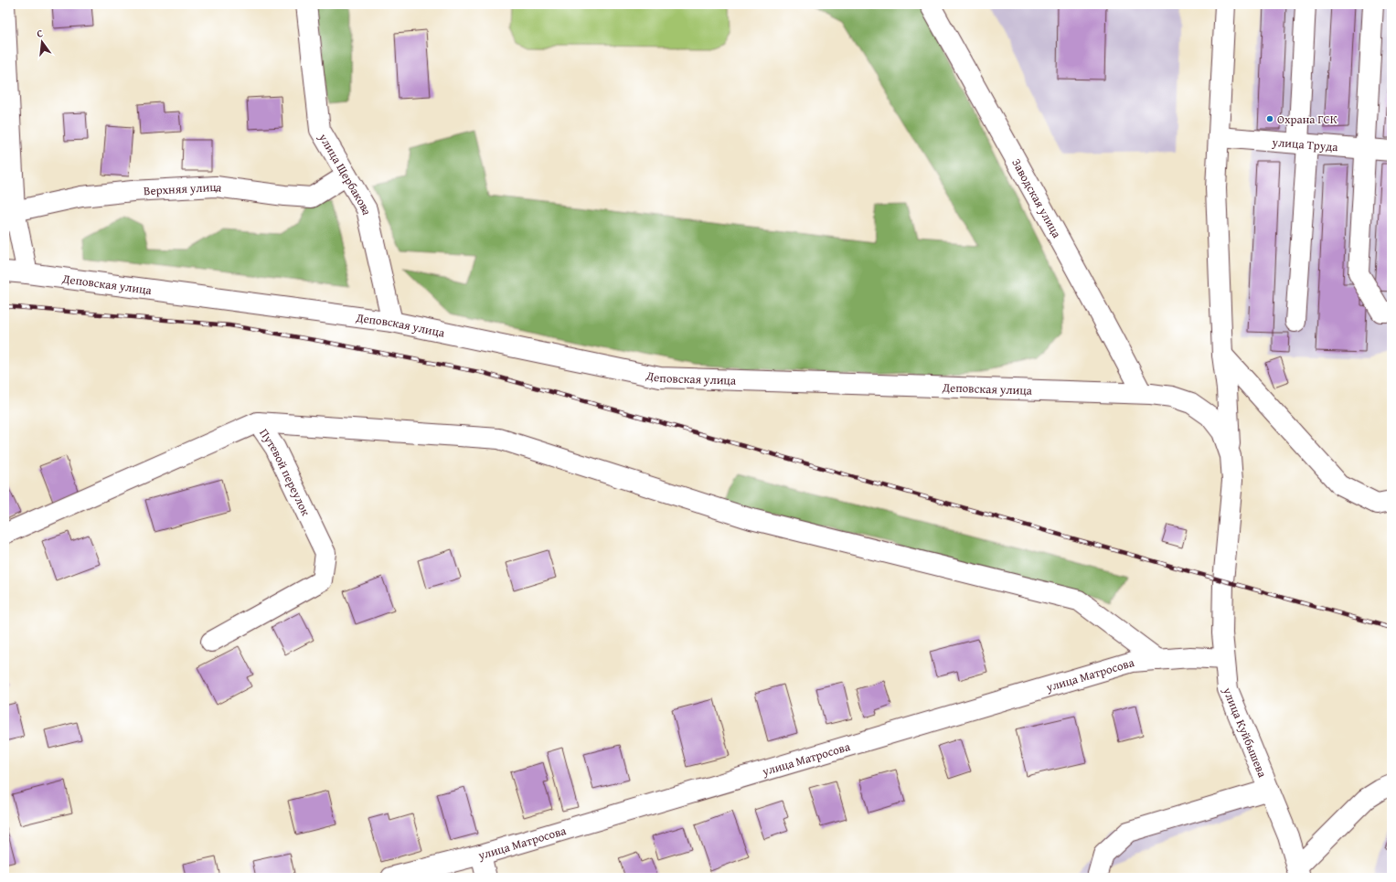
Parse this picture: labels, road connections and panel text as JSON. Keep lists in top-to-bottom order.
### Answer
{
  "streets": {
    "street": [
      "улица Труда",
      "улица Щербакова",
      "Верхняя улица",
      "Заводская улица",
      "Деповская улица",
      "Путевой переулок",
      "улица Матросова",
      "улица Куйбышева"
    ]
  },
  "crossings": [
    ["улица Щербакова", "Верхняя улица"],
    ["улица Щербакова", "Деповская улица"],
    ["Заводская улица", "Деповская улица"],
    ["Деповская улица", "улица Куйбышева"],
    ["улица Матросова", "улица Куйбышева"]
  ],
  "places": ["Охрана ГСК"],
  "north": "top"
}
